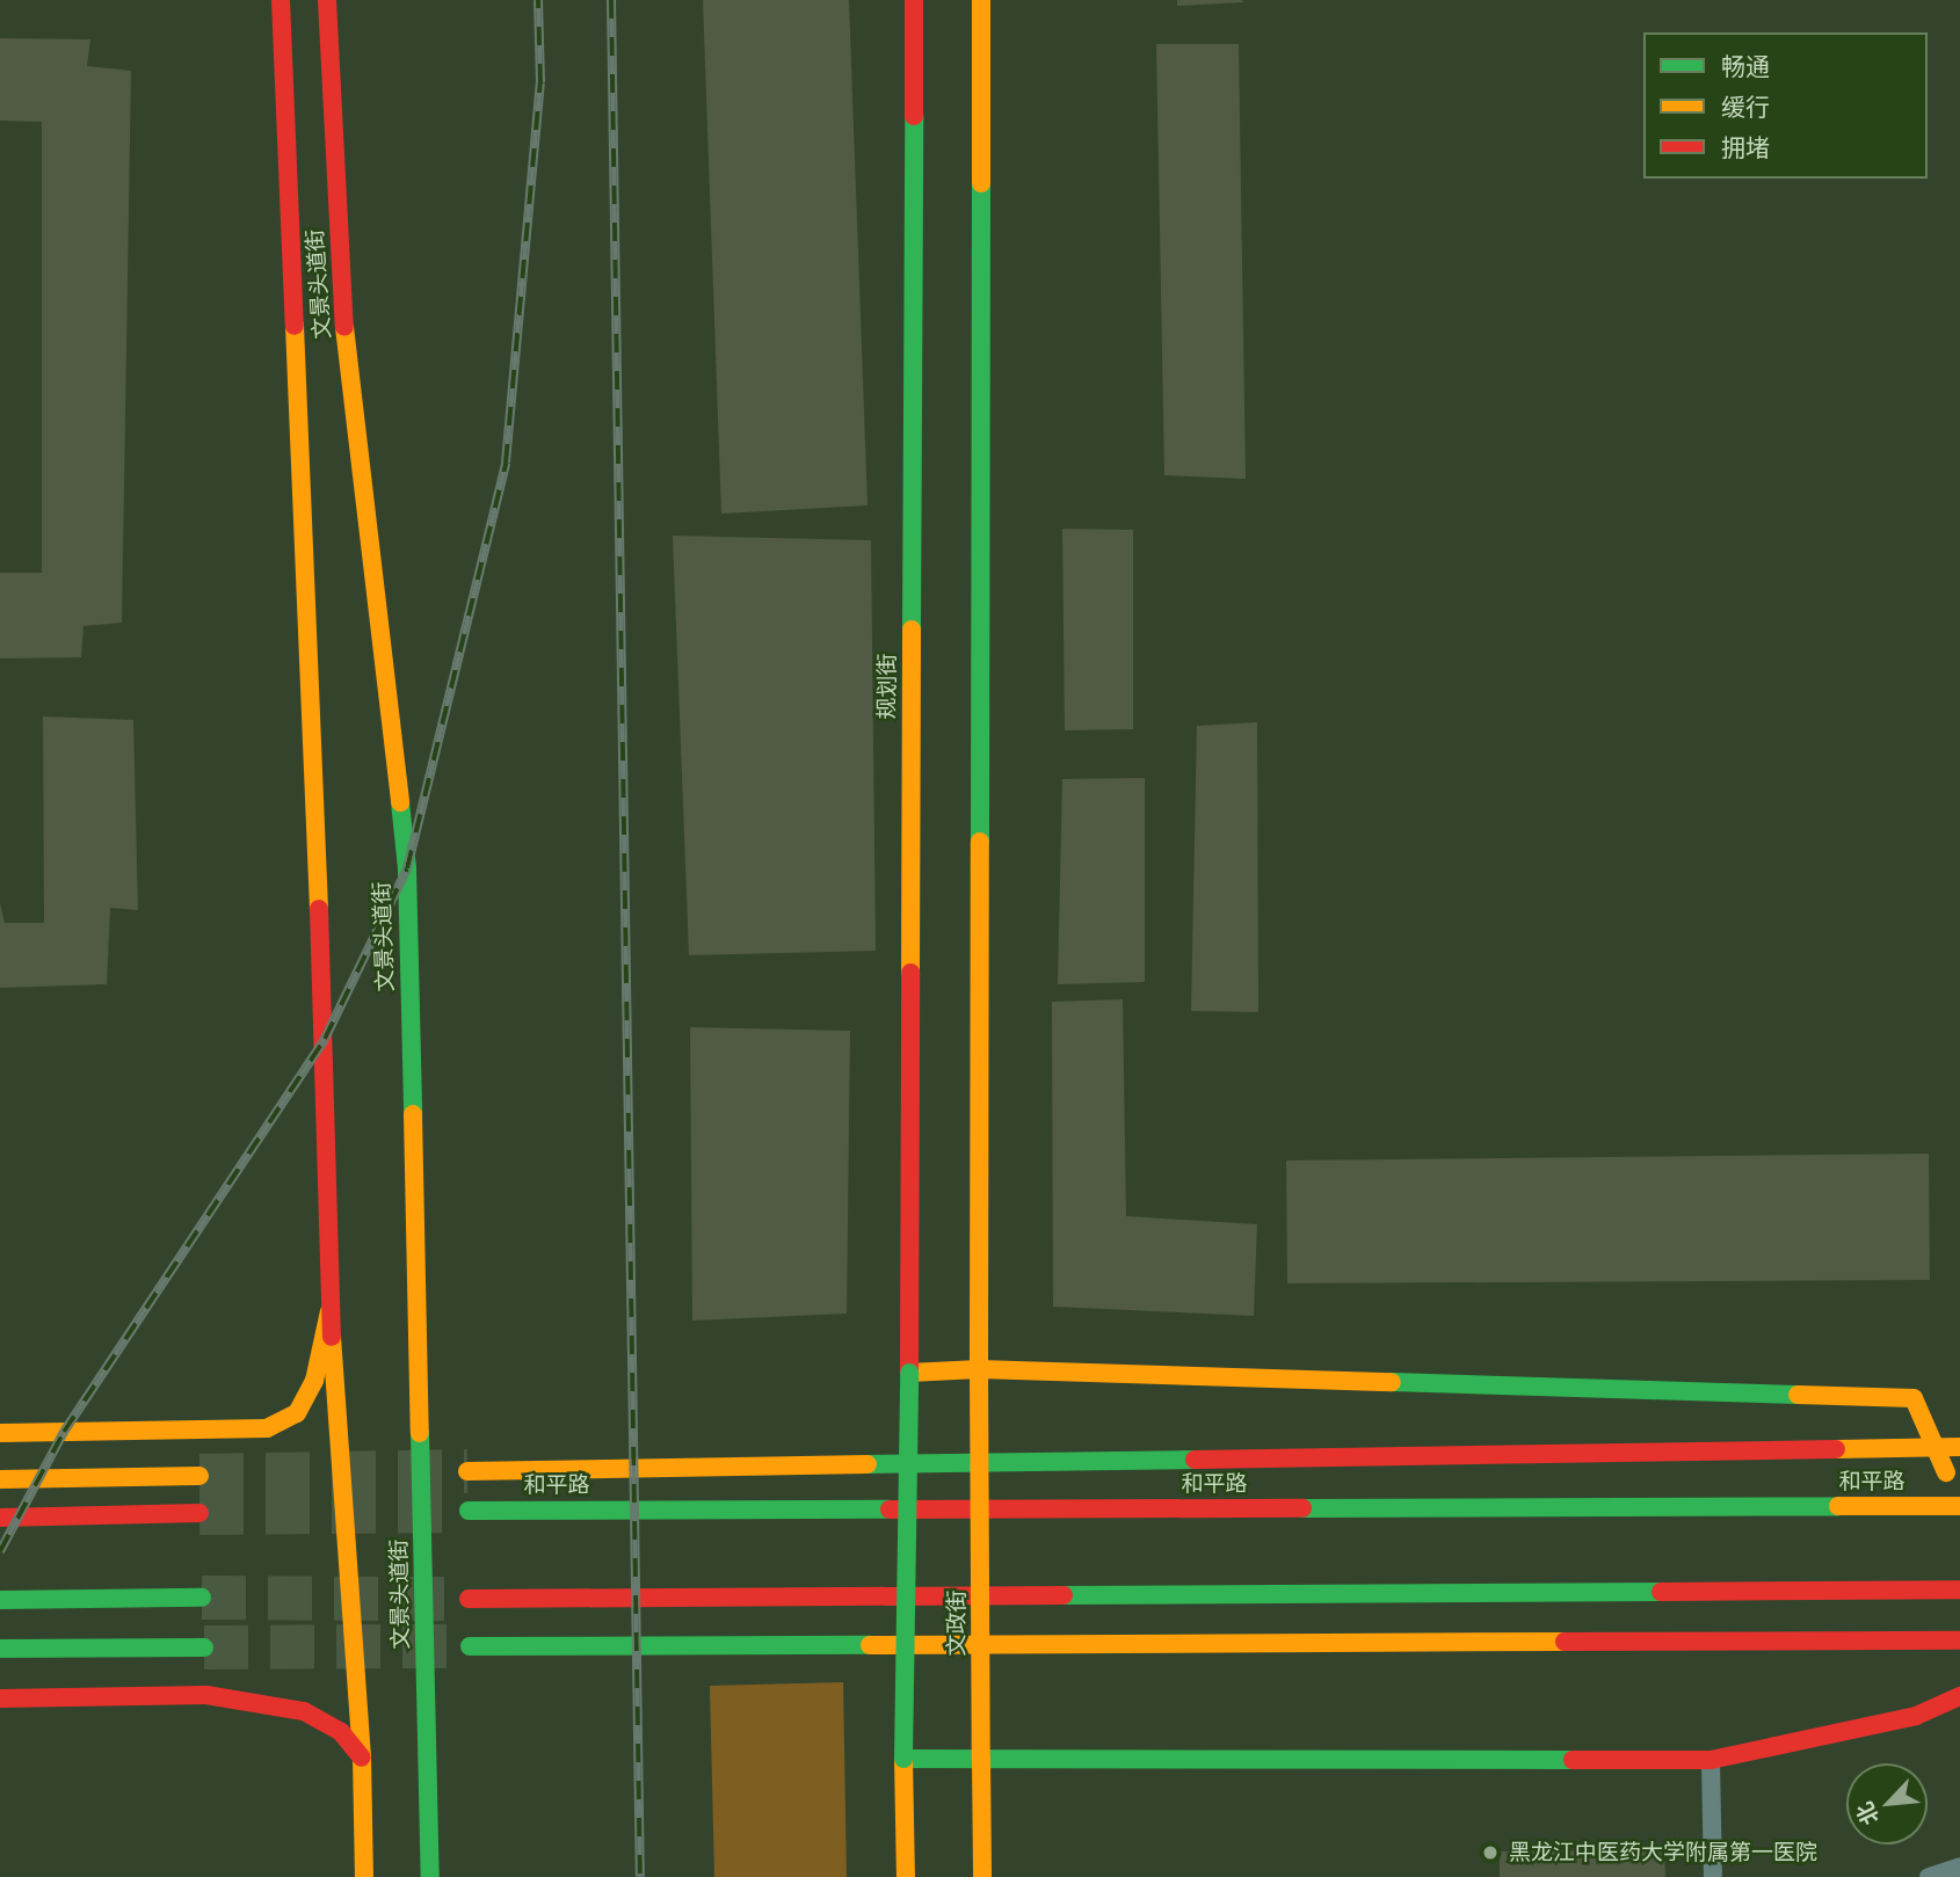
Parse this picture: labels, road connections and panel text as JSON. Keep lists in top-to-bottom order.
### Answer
{
  "streets": {
    "main road": [
      "文景头道街",
      "规划街",
      "和平路",
      "文政街"
    ]
  },
  "places": ["黑龙江中医药大学附属第一医院"],
  "legend": ["畅通", "缓行", "拥堵"],
  "north": "bottom left"
}
